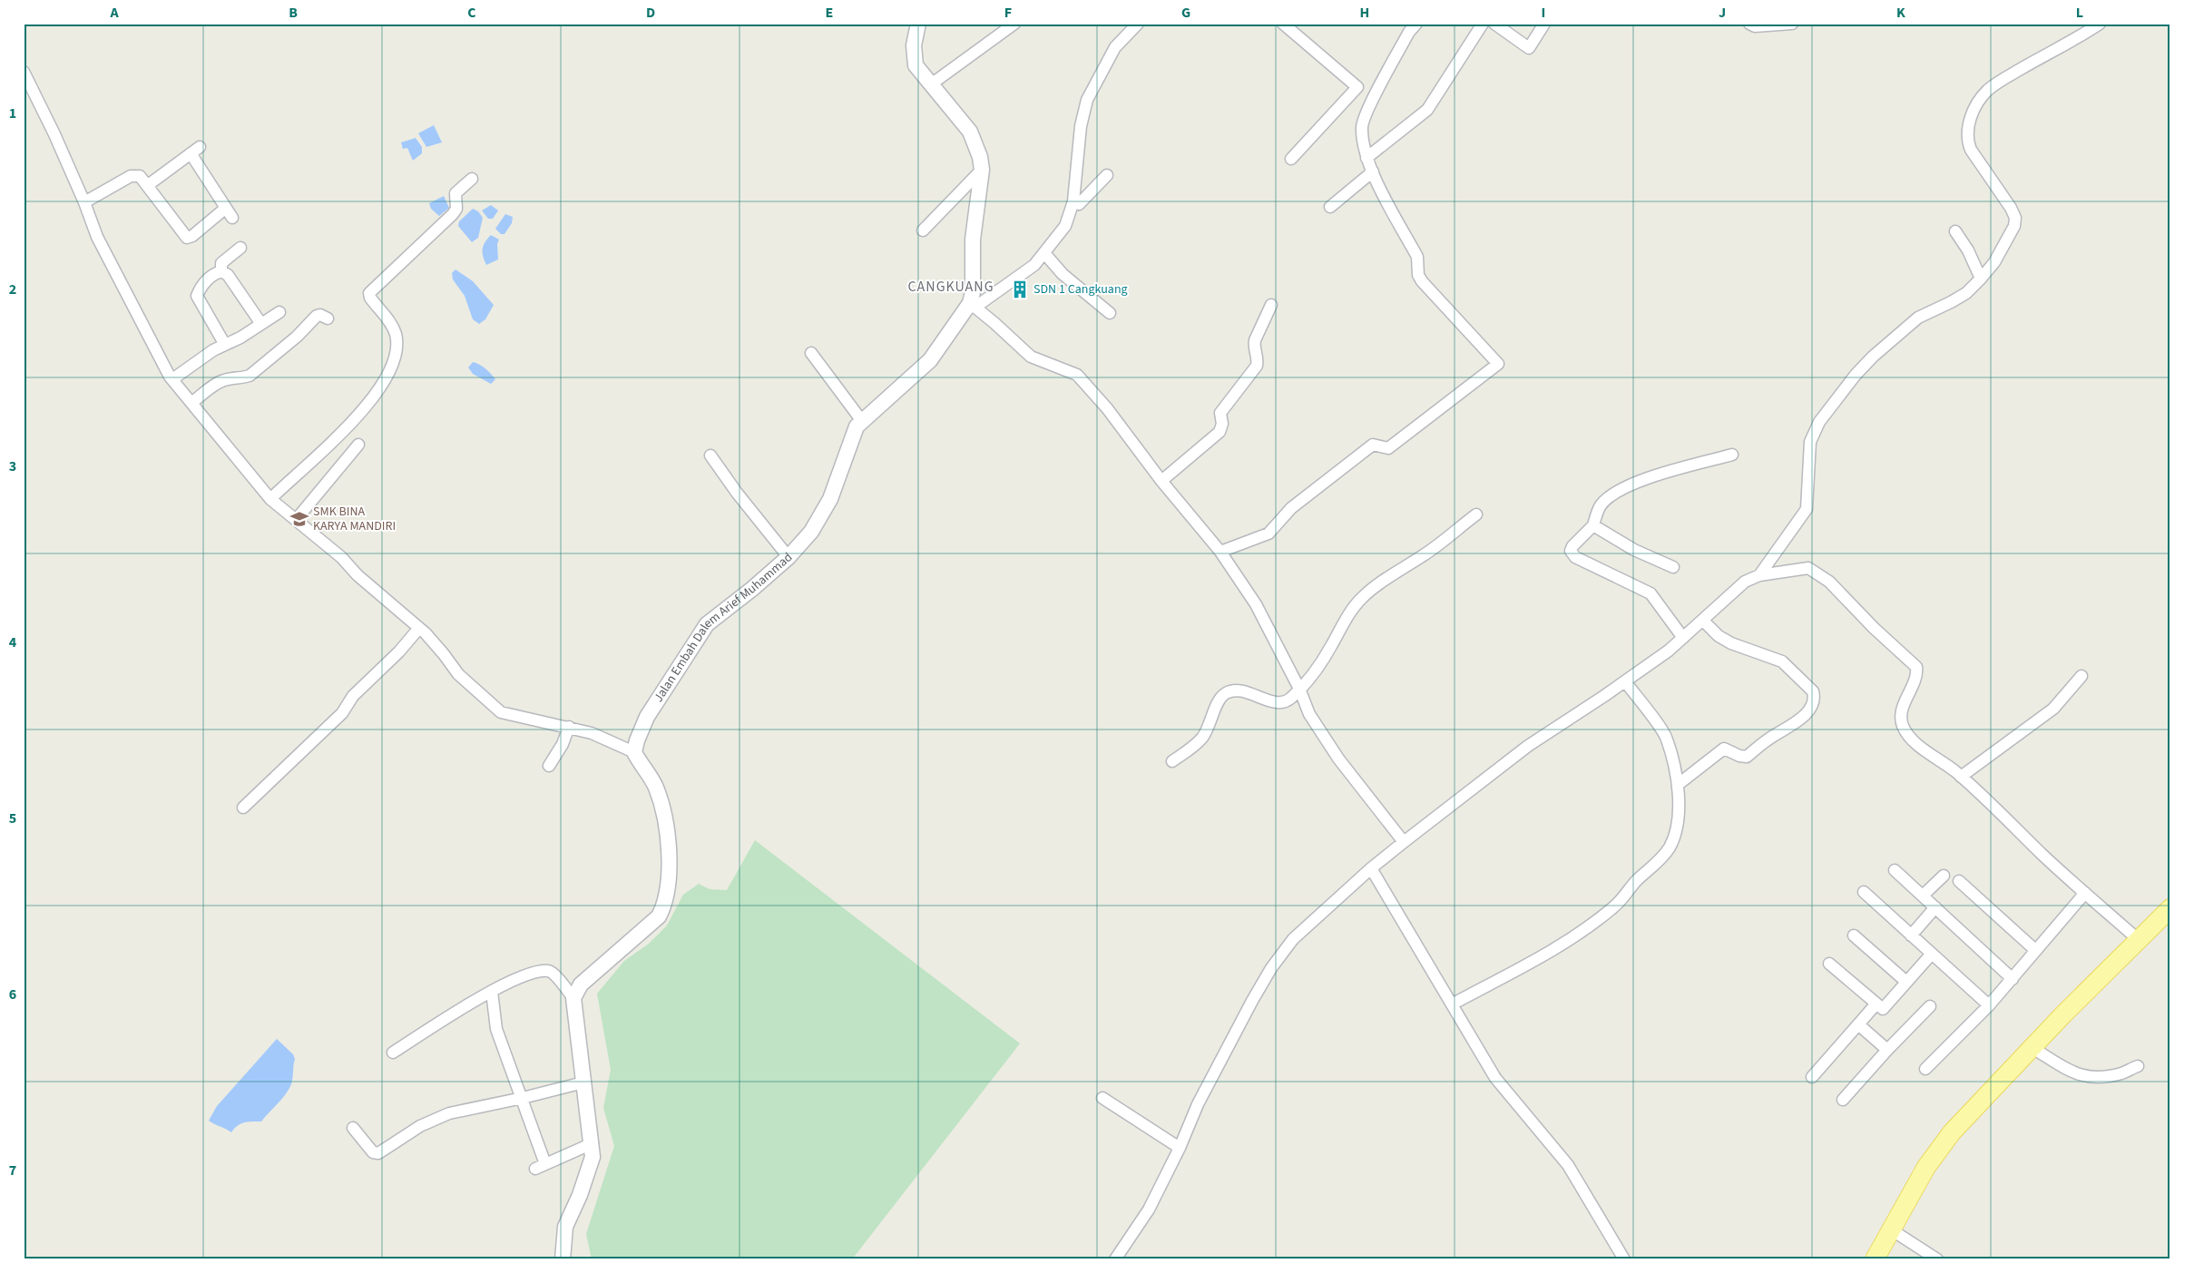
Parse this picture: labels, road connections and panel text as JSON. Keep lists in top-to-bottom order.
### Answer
{
  "streets": {
    "street": ["Jalan Embah Dalem Arief Muhammad"]
  },
  "districts": ["CANGKUANG"],
  "places": {
    "building": ["SDN 1 Cangkuang"],
    "school or university": ["SMK BINA KARYA MANDIRI"]
  },
  "grid": {
    "columns": [
      "A",
      "B",
      "C",
      "D",
      "E",
      "F",
      "G",
      "H",
      "I",
      "J",
      "K",
      "L"
    ],
    "rows": [
      "1",
      "2",
      "3",
      "4",
      "5",
      "6",
      "7"
    ]
  }
}
